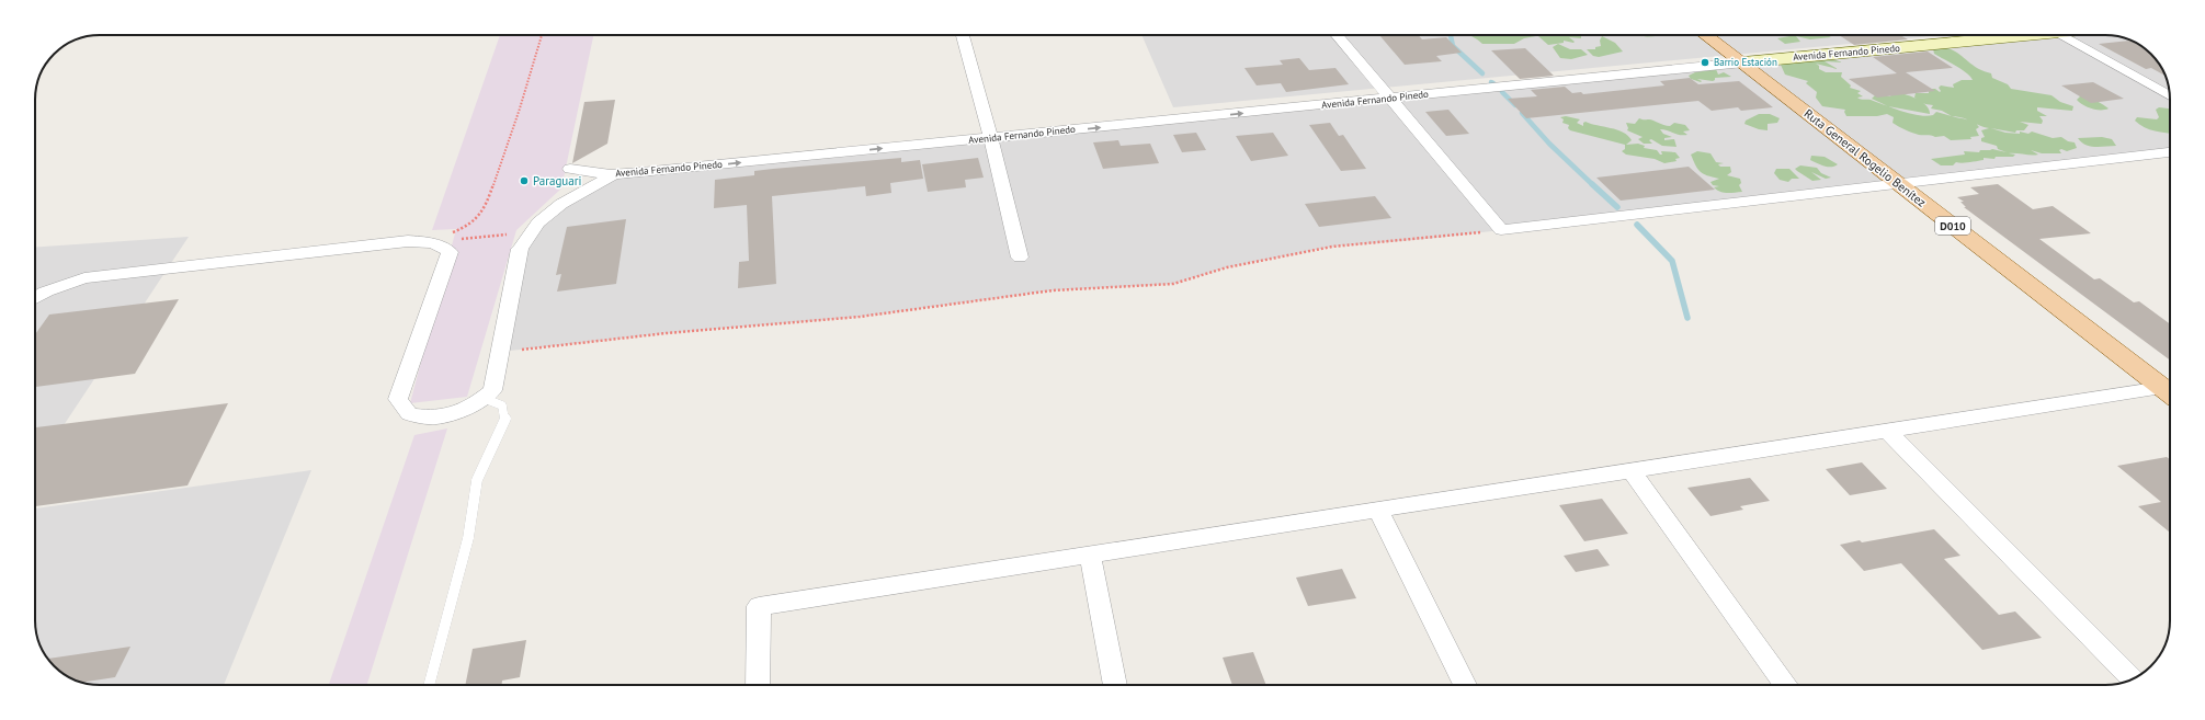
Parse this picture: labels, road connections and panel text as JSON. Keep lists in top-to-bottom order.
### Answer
{
  "streets": {
    "main road": ["Ruta General Rogelio Benítez", "D010"],
    "street": ["Avenida Fernando Pinedo"]
  },
  "crossings": [
    ["Avenida Fernando Pinedo", "Ruta General Rogelio Benítez"]
  ],
  "places": ["Barrio Estación", "Paraguari"]
}
